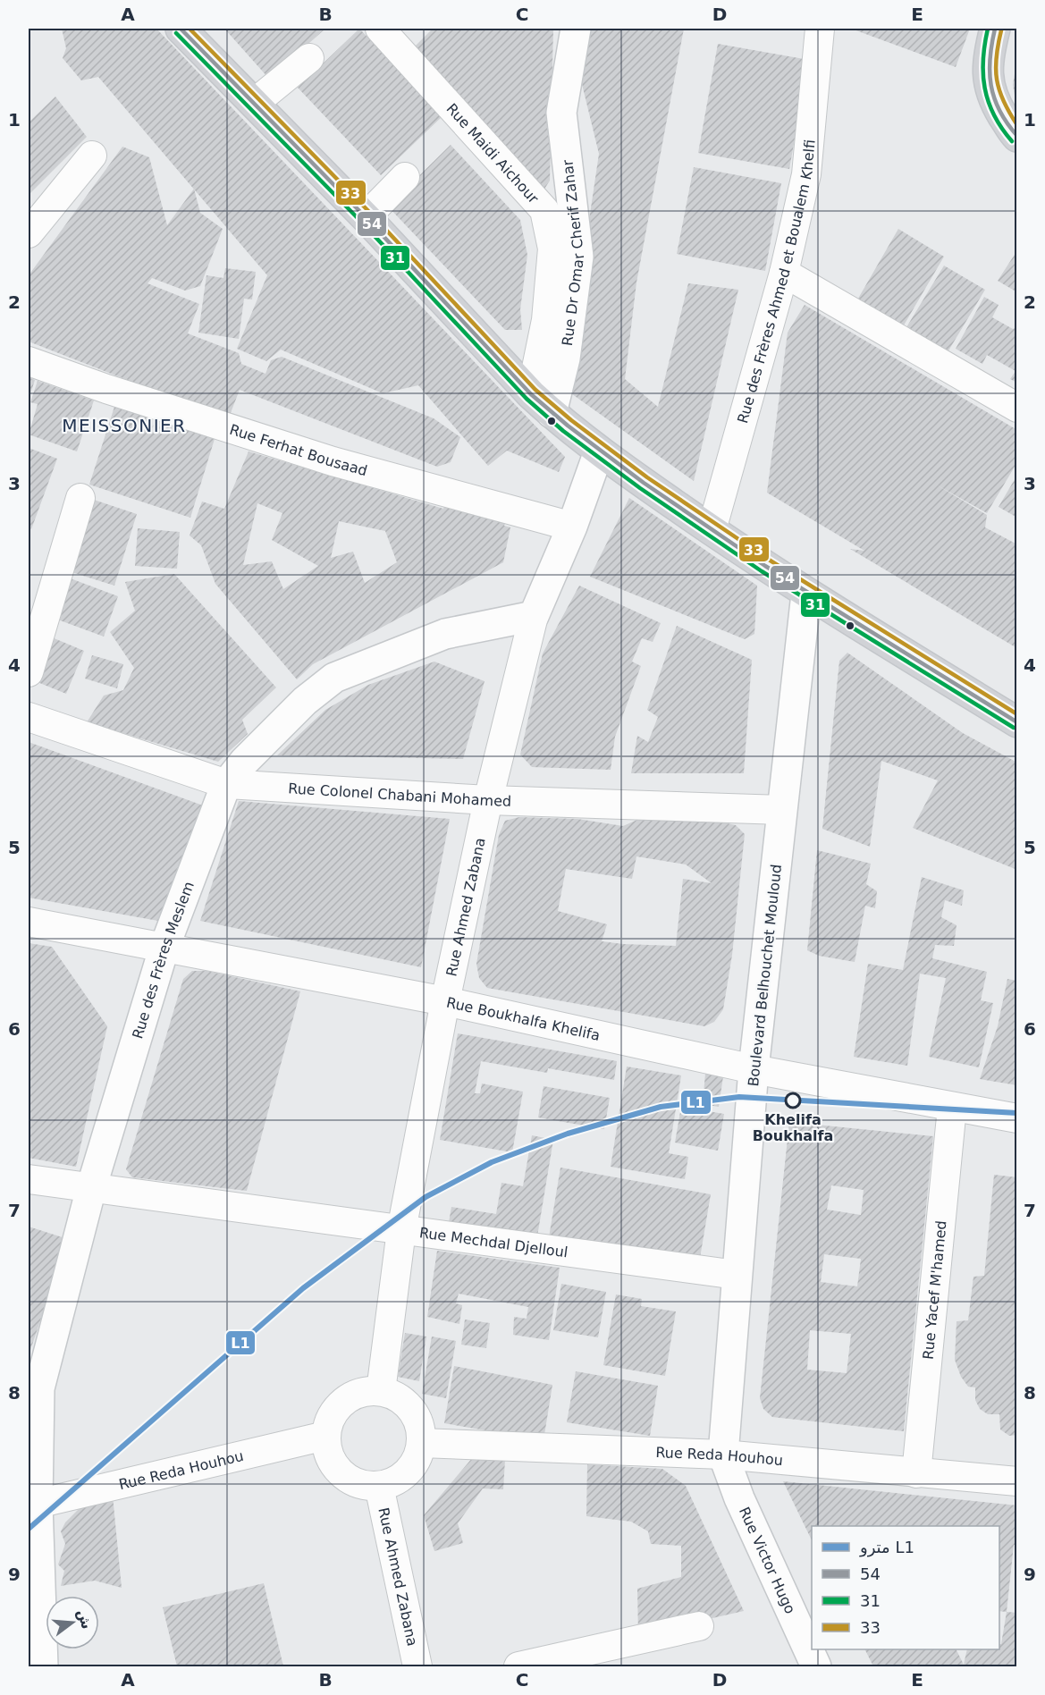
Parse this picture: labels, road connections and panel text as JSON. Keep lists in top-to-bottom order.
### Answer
{
  "streets": {
    "street": [
      "Rue Maidi Aichour",
      "Rue Dr Omar Cherif Zahar",
      "Rue des Frères Ahmed et Boualem Khelfi",
      "Rue Ferhat Bousaad",
      "Rue Colonel Chabani Mohamed",
      "Rue Ahmed Zabana",
      "Rue des Frères Meslem",
      "Boulevard Belhouchet Mouloud",
      "Rue Boukhalfa Khelifa",
      "Rue Mechdal Djelloul",
      "Rue Yacef M'hamed",
      "Rue Reda Houhou",
      "Rue Victor Hugo"
    ]
  },
  "crossings": [
    ["Rue Maidi Aichour", "Rue Dr Omar Cherif Zahar"],
    ["Rue Colonel Chabani Mohamed", "Rue Ahmed Zabana"],
    ["Rue Colonel Chabani Mohamed", "Rue des Frères Meslem"],
    ["Rue Colonel Chabani Mohamed", "Boulevard Belhouchet Mouloud"],
    ["Rue Ahmed Zabana", "Rue des Frères Meslem"],
    ["Rue Ahmed Zabana", "Rue Boukhalfa Khelifa"],
    ["Rue Ahmed Zabana", "Rue Mechdal Djelloul"],
    ["Rue Ahmed Zabana", "Rue Reda Houhou"],
    ["Rue des Frères Meslem", "Rue Boukhalfa Khelifa"],
    ["Rue des Frères Meslem", "Rue Mechdal Djelloul"],
    ["Rue des Frères Meslem", "Rue Reda Houhou"],
    ["Boulevard Belhouchet Mouloud", "Rue Boukhalfa Khelifa"],
    ["Boulevard Belhouchet Mouloud", "Rue Mechdal Djelloul"],
    ["Boulevard Belhouchet Mouloud", "Rue Reda Houhou"],
    ["Boulevard Belhouchet Mouloud", "Rue Victor Hugo"],
    ["Rue Boukhalfa Khelifa", "Rue Yacef M'hamed"],
    ["Rue Yacef M'hamed", "Rue Reda Houhou"],
    ["Rue Reda Houhou", "Rue Victor Hugo"]
  ],
  "districts": ["MEISSONIER"],
  "places": ["Khelifa Boukhalfa"],
  "lines": [
    "transit line 54",
    "transit line 31",
    "transit line 33",
    "metro line L1"
  ],
  "legend": [
    "مترو L1",
    "54",
    "31",
    "33"
  ],
  "north": "right",
  "grid": {
    "columns": [
      "A",
      "B",
      "C",
      "D",
      "E"
    ],
    "rows": [
      "1",
      "2",
      "3",
      "4",
      "5",
      "6",
      "7",
      "8",
      "9"
    ]
  }
}
